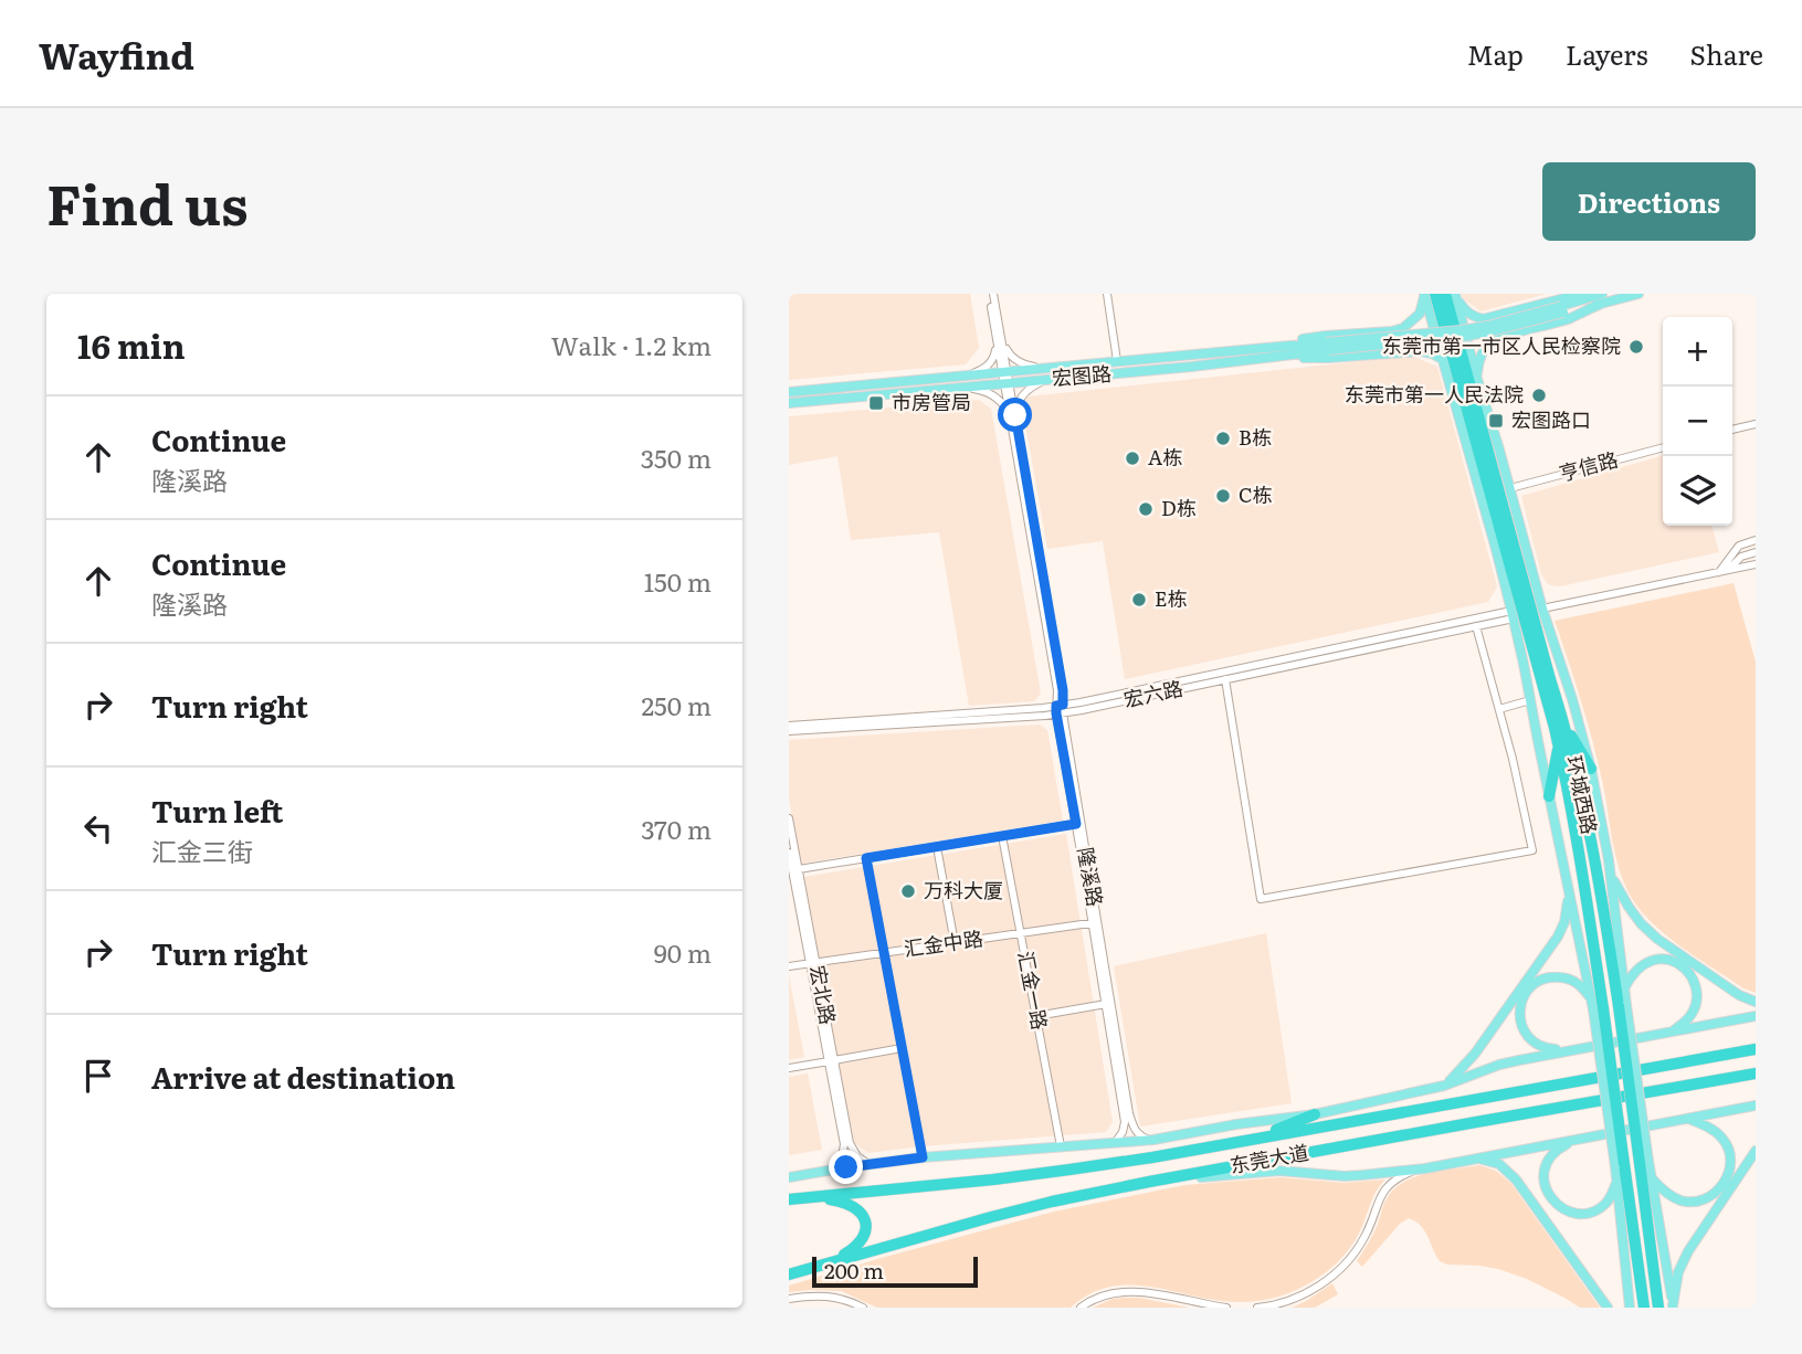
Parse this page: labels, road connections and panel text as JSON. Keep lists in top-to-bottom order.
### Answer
{
  "streets": {
    "highway": ["环城西路", "东莞大道"],
    "main road": ["宏图路"],
    "street": [
      "亨信路",
      "宏六路",
      "隆溪路",
      "汇金中路",
      "汇金一路",
      "宏北路"
    ]
  },
  "crossings": [
    ["宏图路", "隆溪路"],
    ["宏六路", "隆溪路"],
    ["隆溪路", "汇金中路"],
    ["汇金中路", "汇金一路"],
    ["汇金中路", "宏北路"]
  ],
  "places": {
    "other": [
      "东莞市第一市区人民检察院",
      "东莞市第一人民法院",
      "B栋",
      "A栋",
      "C栋",
      "D栋",
      "E栋",
      "万科大厦"
    ],
    "transit": ["市房管局", "宏图路口"]
  },
  "scale_bar": "200 m",
  "page": {
    "header": "Wayfind",
    "nav": ["Map", "Layers", "Share"],
    "title": "Find us",
    "buttons": "Directions",
    "heading": ["16 min", "Walk · 1.2 km"],
    "map_buttons": ["+", "−"],
    "list": [
      ["Continue", "隆溪路", "350 m"],
      ["Continue", "隆溪路", "150 m"],
      ["Turn right", "250 m"],
      ["Turn left", "汇金三街", "370 m"],
      ["Turn right", "90 m"],
      "Arrive at destination"
    ],
    "scale": "200 m"
  }
}
